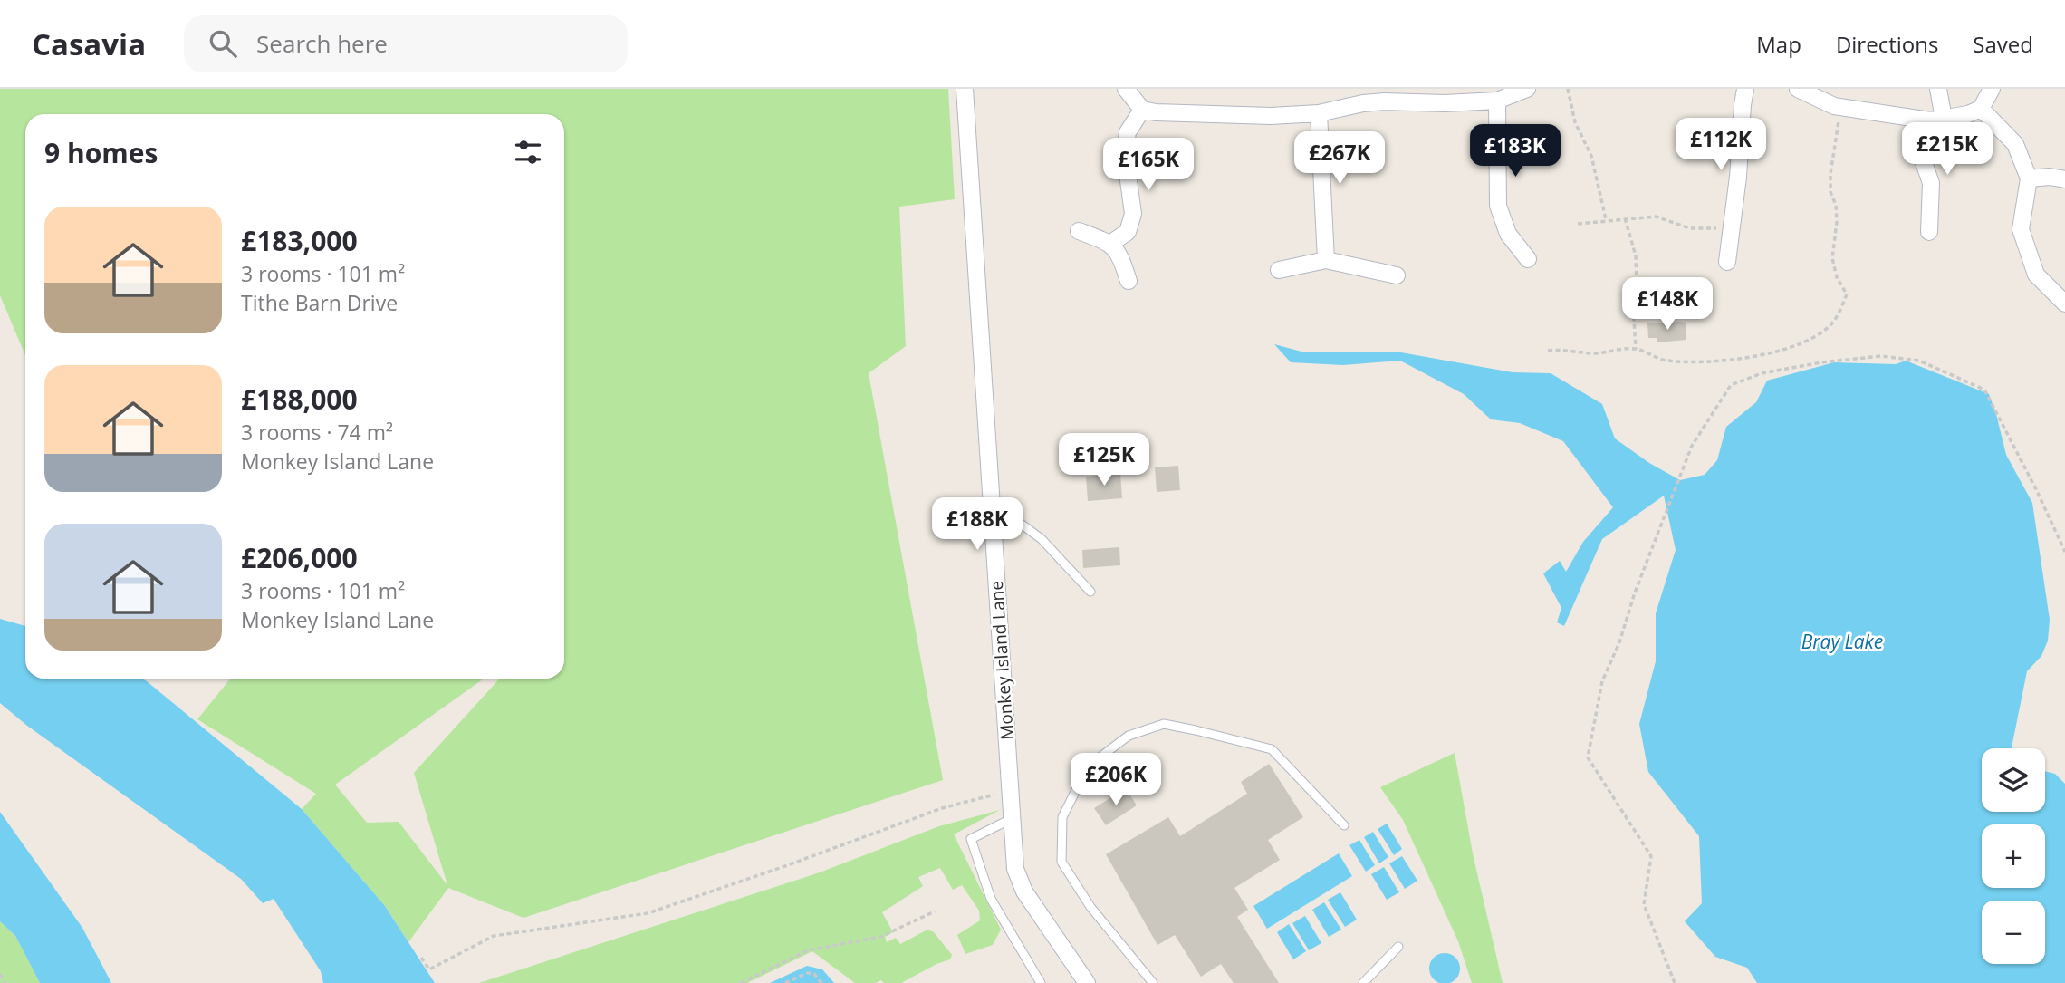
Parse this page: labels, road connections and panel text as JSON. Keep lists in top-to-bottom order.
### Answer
{
  "streets": {
    "street": ["Monkey Island Lane"]
  },
  "water": ["Bray Lake"],
  "page": {
    "header": "Casavia",
    "search": "Search here",
    "nav": ["Map", "Directions", "Saved"],
    "heading": "9 homes",
    "price": [
      "£112K",
      "£215K",
      "£183K",
      "£267K",
      "£165K",
      "£148K",
      "£125K",
      "£188K",
      "£206K"
    ],
    "list": [
      {
        "name": "£183,000",
        "note": "3 rooms · 101 m² · Tithe Barn Drive"
      },
      {
        "name": "£188,000",
        "note": "3 rooms · 74 m² · Monkey Island Lane"
      },
      {
        "name": "£206,000",
        "note": "3 rooms · 101 m² · Monkey Island Lane"
      }
    ],
    "map_buttons": ["+", "−"]
  }
}
